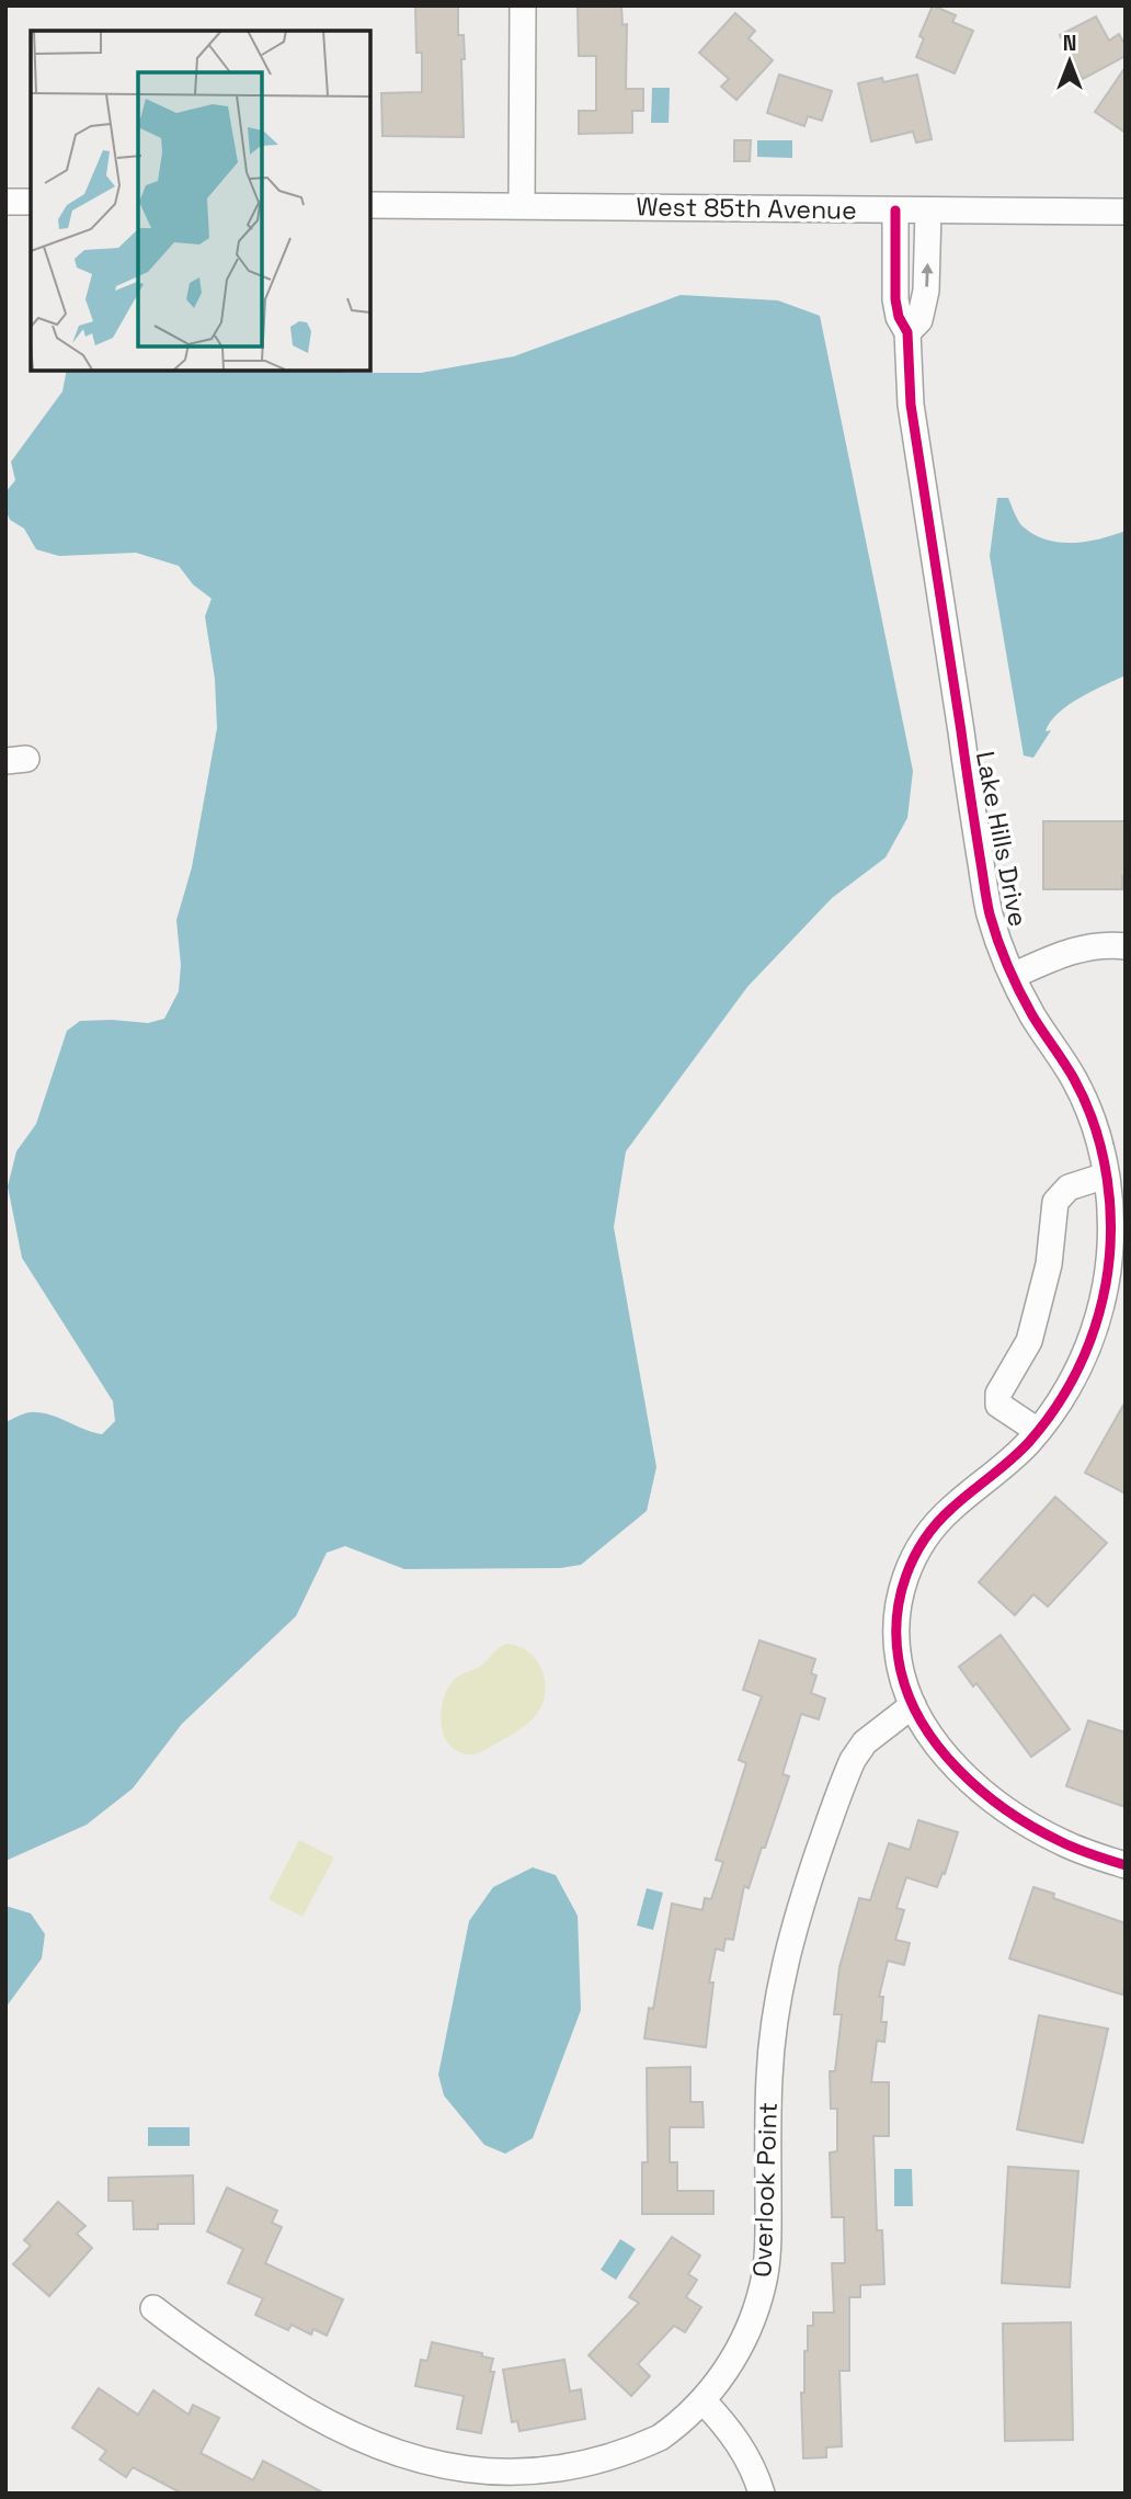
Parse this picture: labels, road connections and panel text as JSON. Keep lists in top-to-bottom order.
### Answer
{
  "streets": {
    "street": ["West 85th Avenue", "Lake Hills Drive", "Overlook Point"]
  },
  "crossings": [
    ["West 85th Avenue", "Lake Hills Drive"],
    ["Lake Hills Drive", "Overlook Point"]
  ],
  "north": "top"
}
